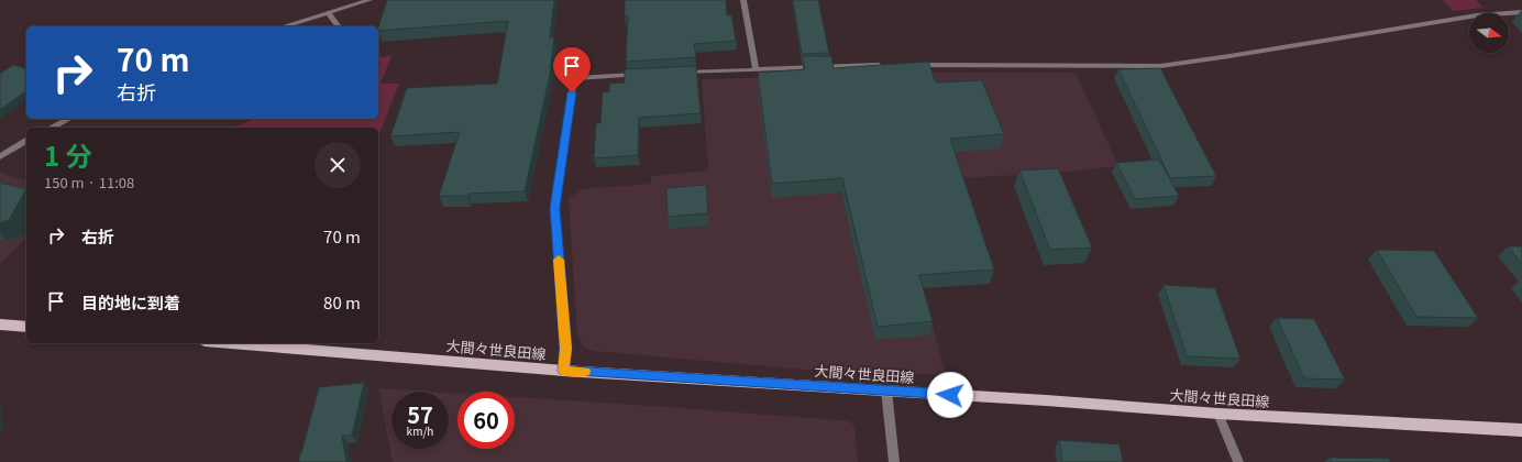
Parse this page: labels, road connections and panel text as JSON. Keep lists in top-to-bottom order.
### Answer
{
  "streets": {
    "main road": ["大間々世良田線"]
  },
  "north": "right",
  "page": {
    "turn": ["70 m", "右折"],
    "heading": ["1 分", "150 m · 11:08"],
    "list": [
      {
        "name": "右折",
        "value": "70 m"
      },
      {
        "name": "目的地に到着",
        "value": "80 m"
      }
    ],
    "speed": "57 km/h",
    "limit": "60"
  }
}
